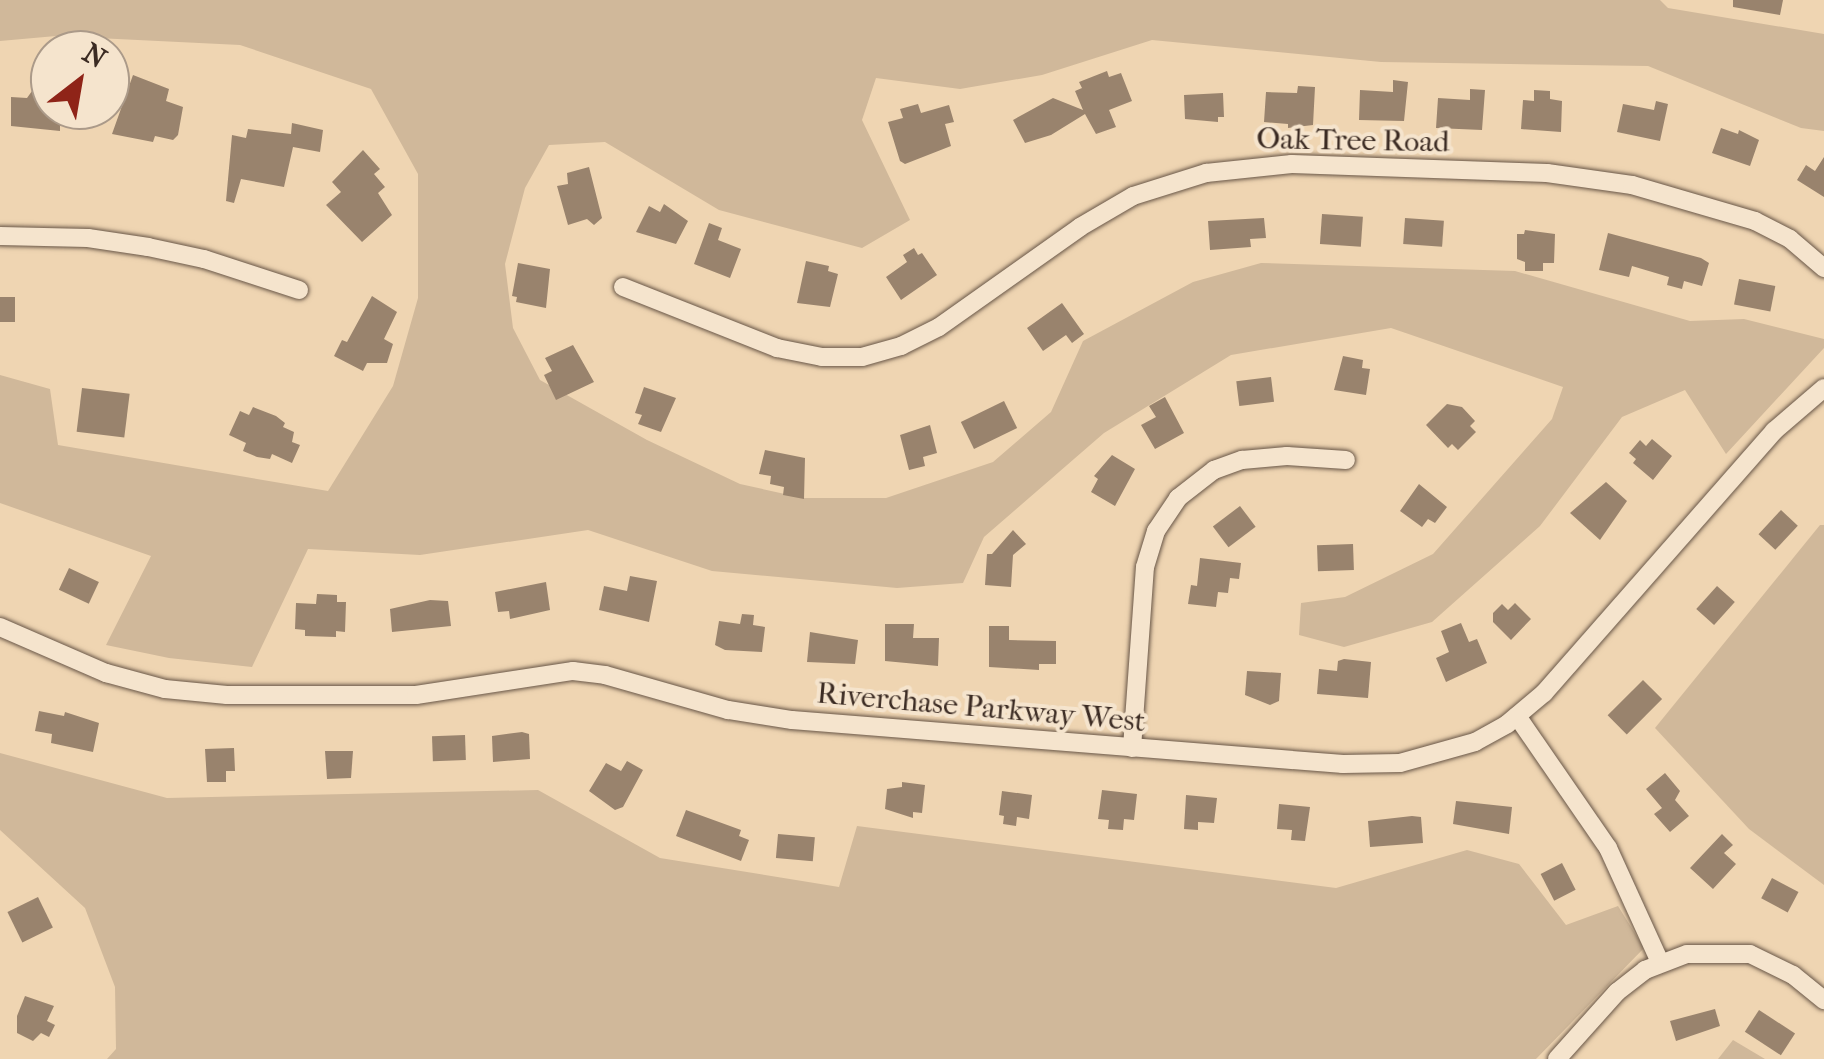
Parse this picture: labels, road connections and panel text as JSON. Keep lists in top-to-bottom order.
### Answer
{
  "streets": {
    "street": ["Oak Tree Road", "Riverchase Parkway West"]
  },
  "north": "top right"
}
